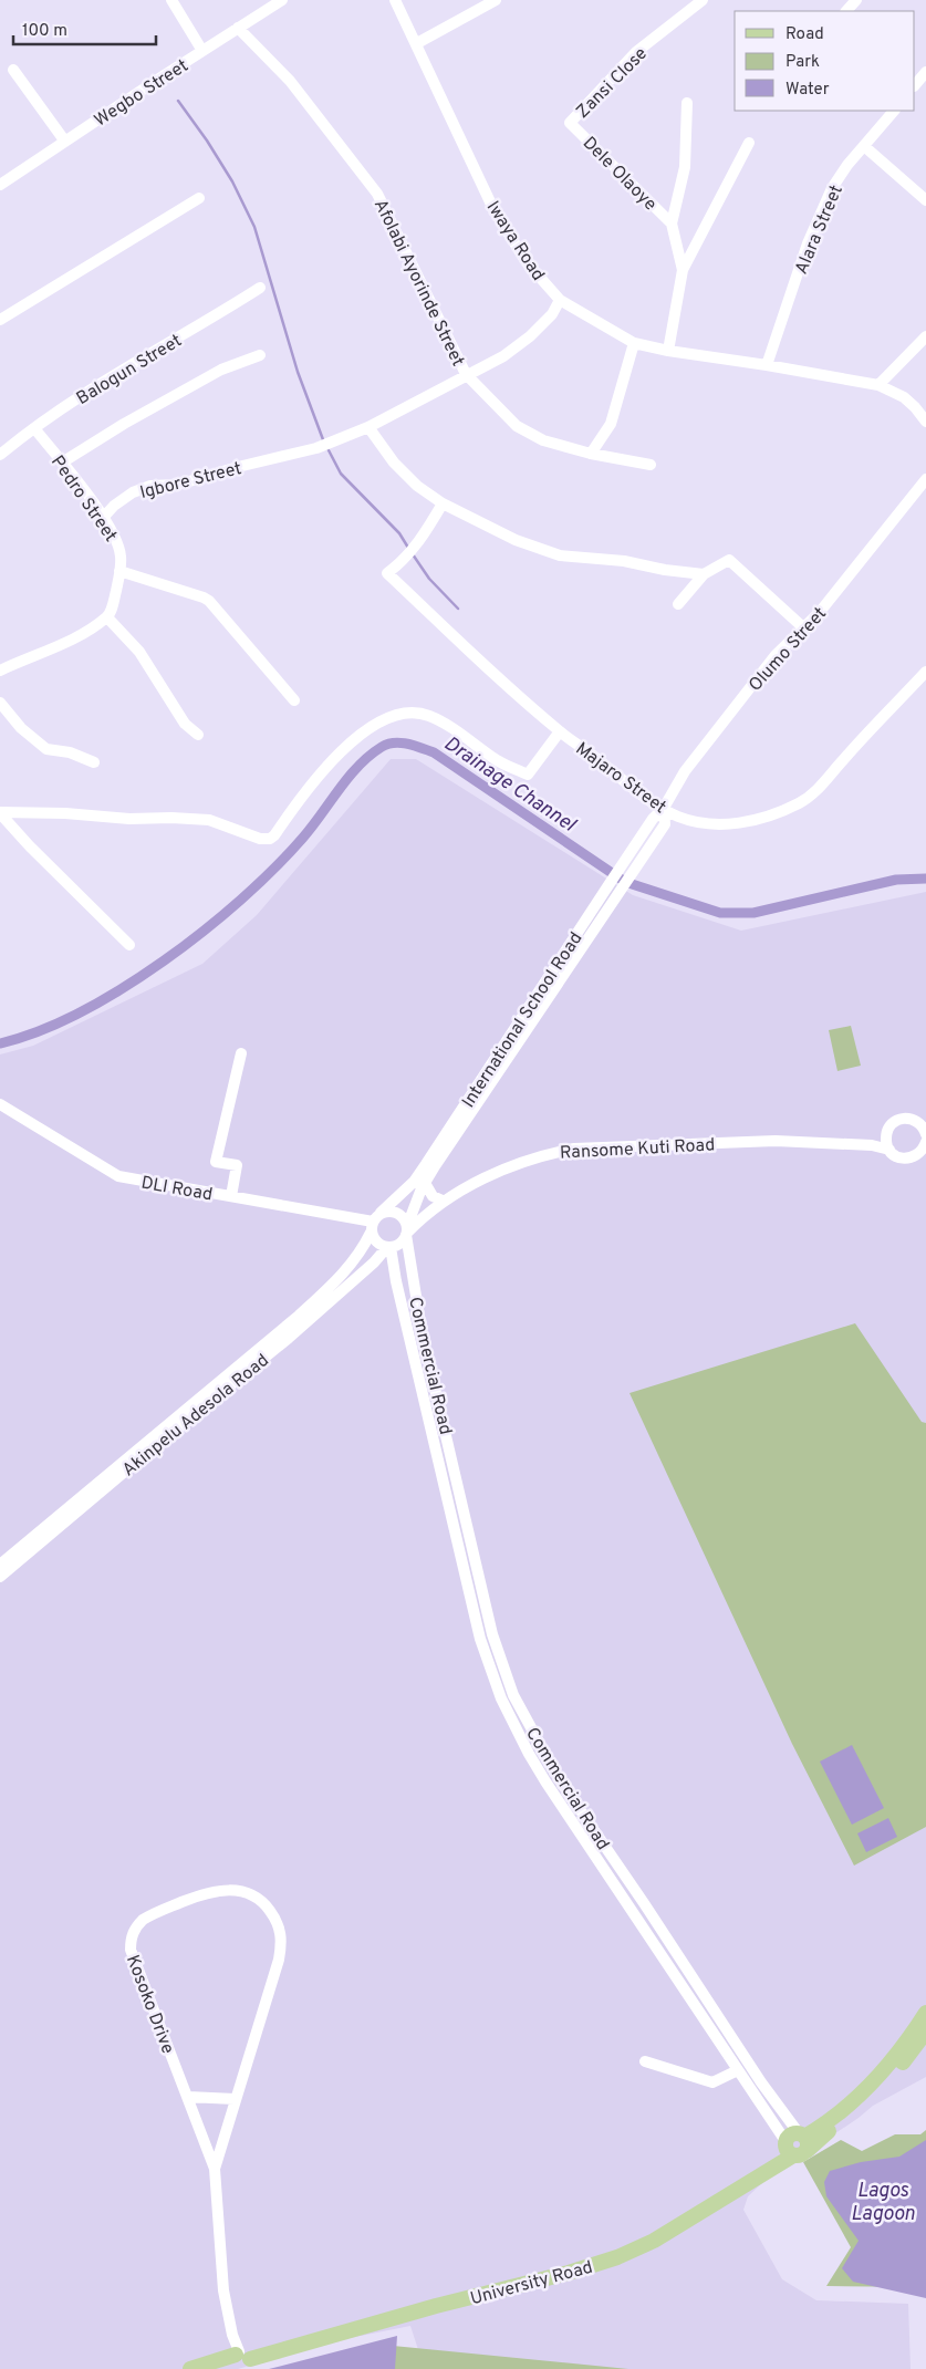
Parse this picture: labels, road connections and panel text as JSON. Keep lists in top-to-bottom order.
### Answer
{
  "streets": {
    "main road": ["University Road"],
    "street": [
      "Zansi Close",
      "Wegbo Street",
      "Dele Olaoye",
      "Alara Street",
      "Iwaya Road",
      "Afolabi Ayorinde Street",
      "Balogun Street",
      "Igbore Street",
      "Pedro Street",
      "Olumo Street",
      "Majaro Street",
      "International School Road",
      "Ransome Kuti Road",
      "DLI Road",
      "Commercial Road",
      "Akinpelu Adesola Road",
      "Kosoko Drive"
    ]
  },
  "crossings": [
    ["Zansi Close", "Dele Olaoye"],
    ["Wegbo Street", "Afolabi Ayorinde Street"],
    ["Alara Street", "Iwaya Road"],
    ["Iwaya Road", "Igbore Street"],
    ["Afolabi Ayorinde Street", "Igbore Street"],
    ["Balogun Street", "Pedro Street"],
    ["Igbore Street", "Pedro Street"],
    ["Olumo Street", "Majaro Street"],
    ["Olumo Street", "International School Road"],
    ["Majaro Street", "International School Road"],
    ["International School Road", "Ransome Kuti Road"],
    ["International School Road", "DLI Road"],
    ["International School Road", "Commercial Road"],
    ["International School Road", "Akinpelu Adesola Road"],
    ["Ransome Kuti Road", "DLI Road"],
    ["Ransome Kuti Road", "Commercial Road"],
    ["Ransome Kuti Road", "Akinpelu Adesola Road"],
    ["DLI Road", "Commercial Road"],
    ["DLI Road", "Akinpelu Adesola Road"],
    ["Commercial Road", "Akinpelu Adesola Road"],
    ["Commercial Road", "University Road"],
    ["Kosoko Drive", "University Road"]
  ],
  "water": ["Drainage Channel", "Lagos Lagoon"],
  "legend": ["Road", "Park", "Water"],
  "scale_bar": "100 m"
}
